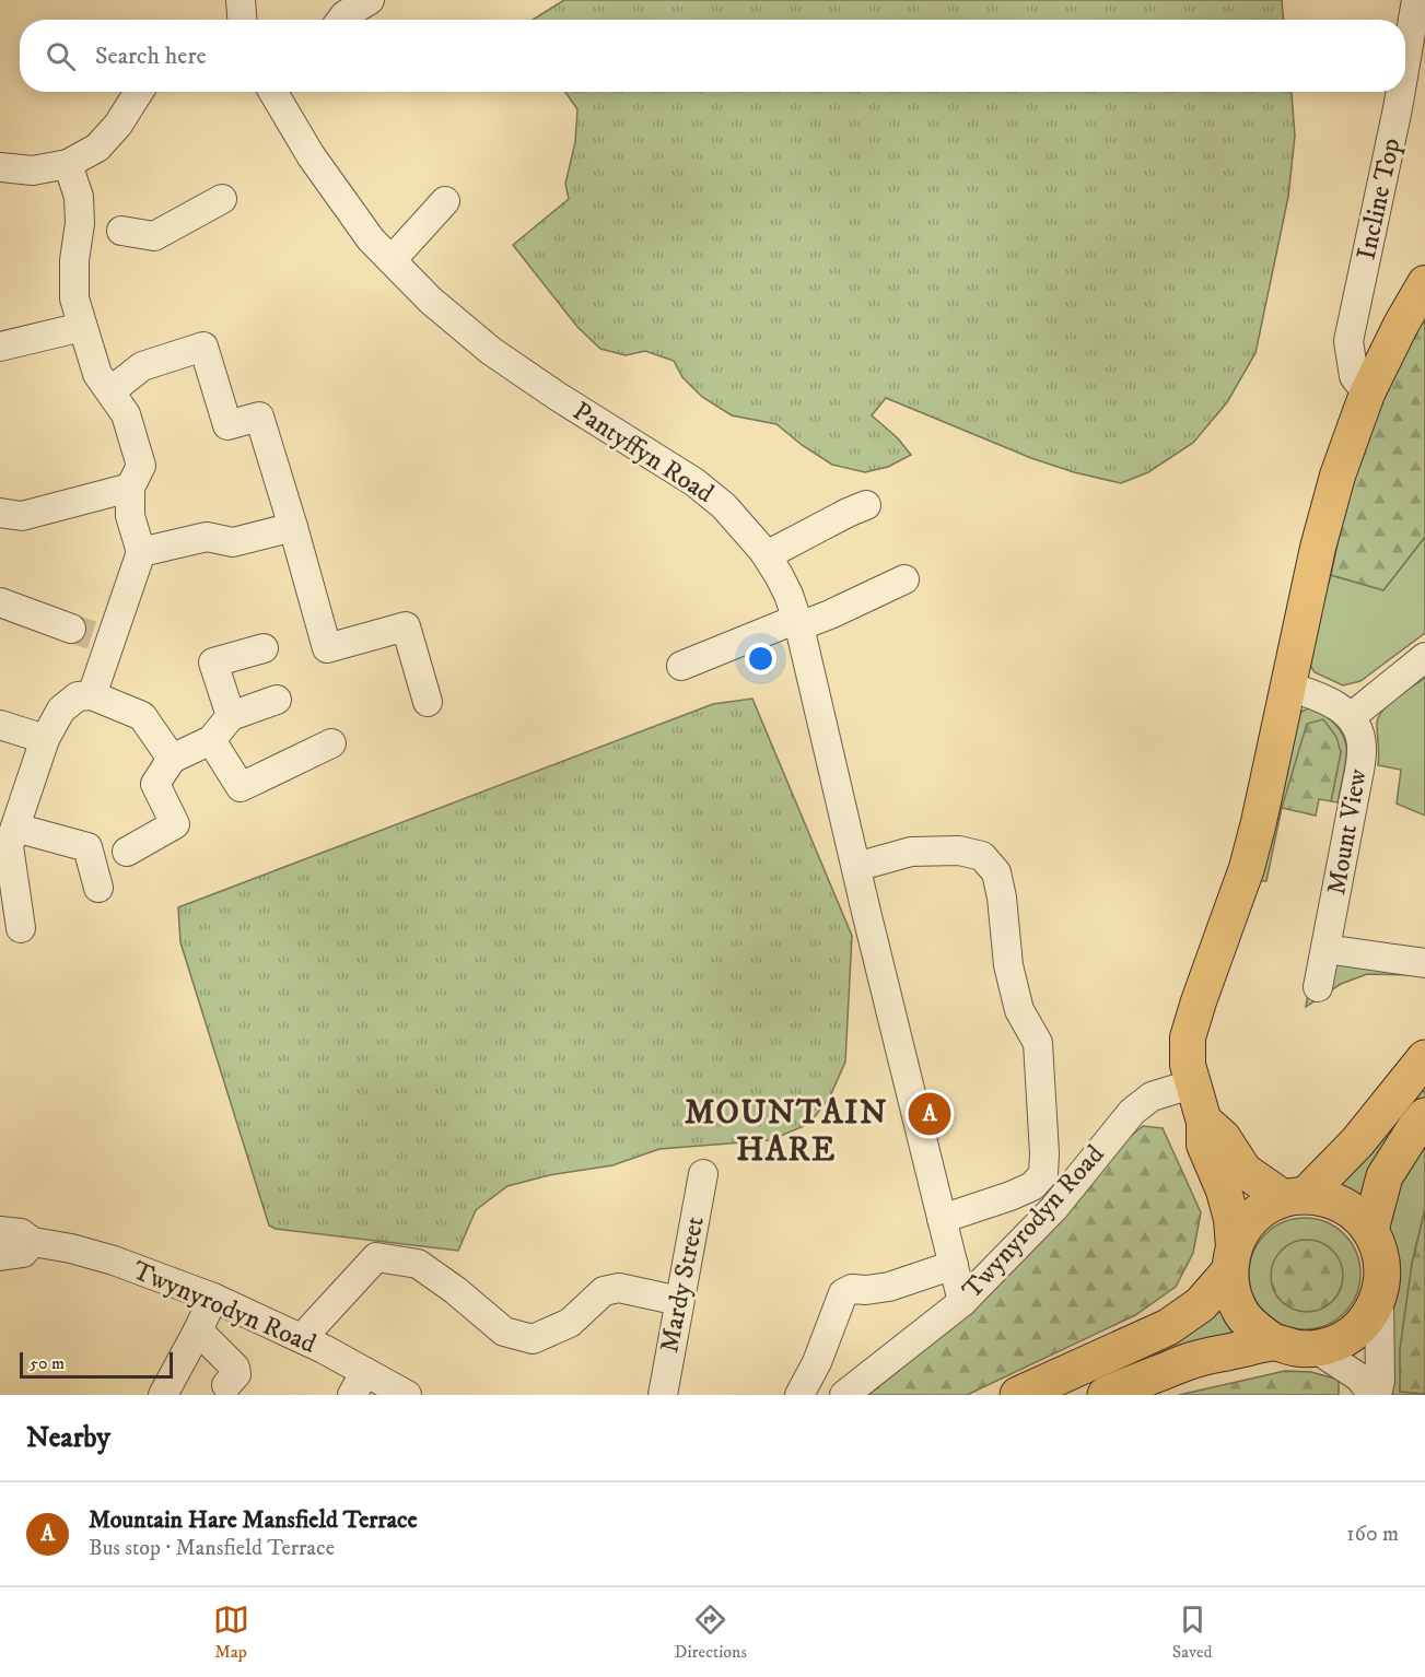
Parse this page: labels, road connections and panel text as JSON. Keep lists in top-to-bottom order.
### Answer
{
  "streets": {
    "street": [
      "Incline Top",
      "Pantyffyn Road",
      "Mount View",
      "Twynyrodyn Road",
      "Mardy Street"
    ]
  },
  "crossings": [
    ["Pantyffyn Road", "Twynyrodyn Road"]
  ],
  "districts": ["MOUNTAIN HARE"],
  "scale_bar": "50 m",
  "page": {
    "search": "Search here",
    "pins": "A",
    "scale": "50 m",
    "heading": "Nearby",
    "list": [
      {
        "mark": "A",
        "name": "Mountain Hare Mansfield Terrace",
        "note": "Bus stop · Mansfield Terrace",
        "value": "160 m"
      }
    ],
    "nav": ["Map", "Directions", "Saved"]
  }
}
